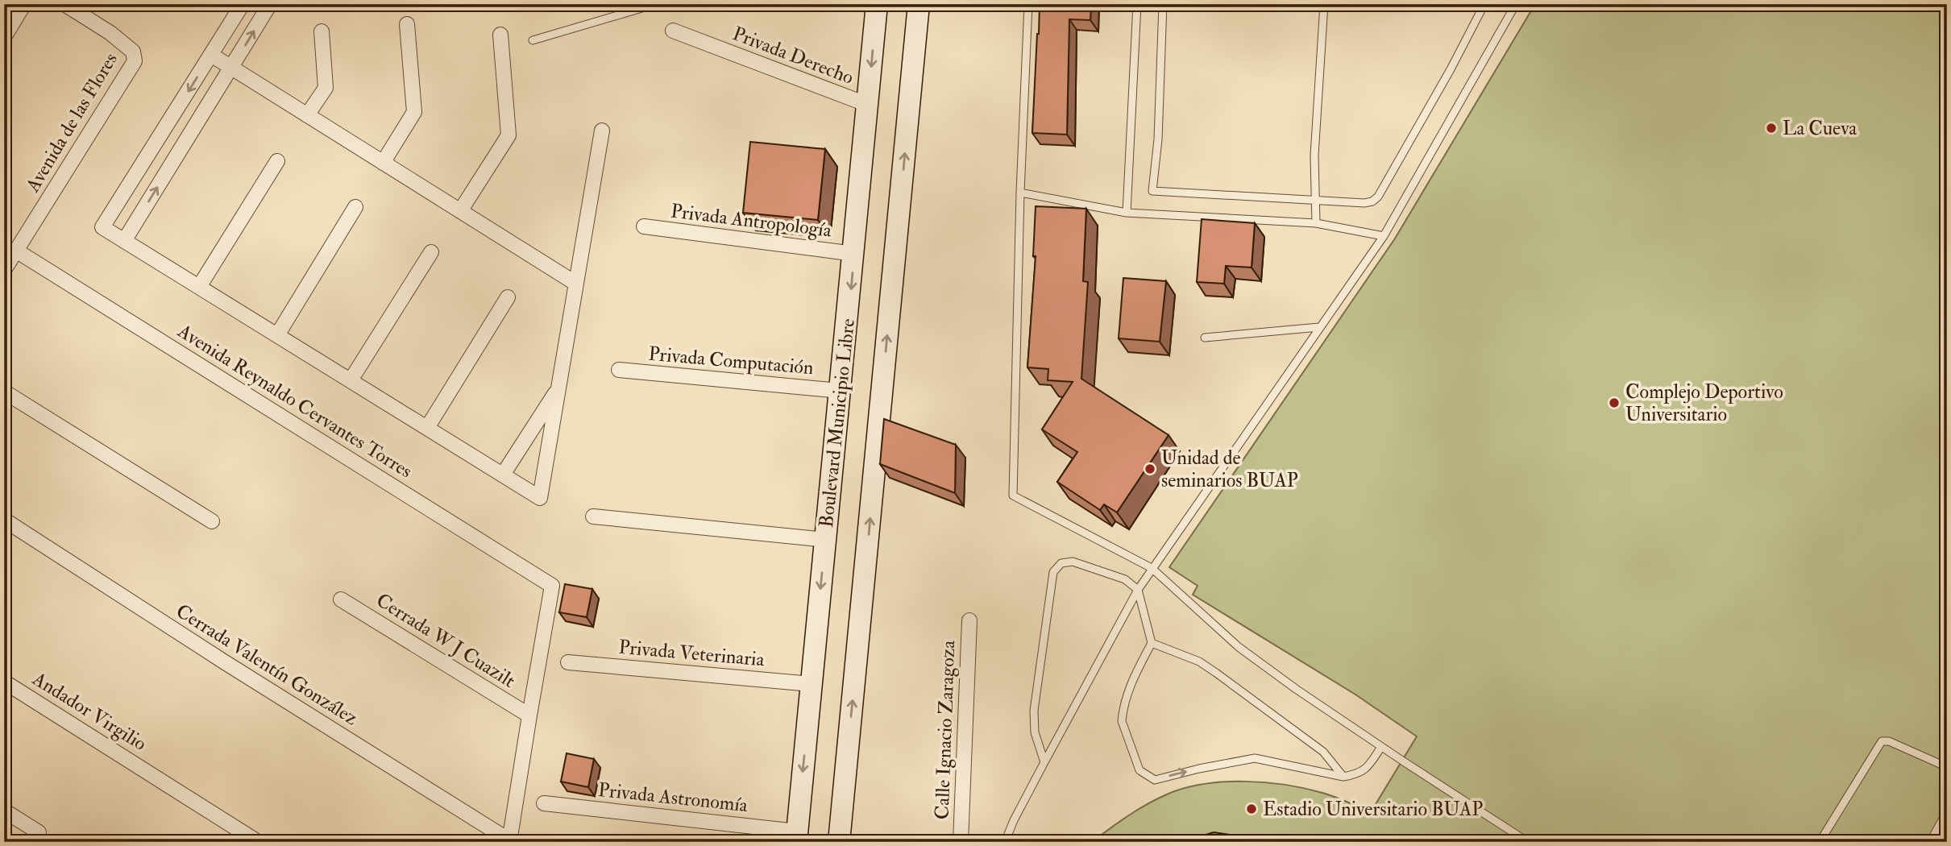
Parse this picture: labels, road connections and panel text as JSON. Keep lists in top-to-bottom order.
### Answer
{
  "streets": {
    "main road": ["Boulevard Municipio Libre"],
    "street": [
      "Privada Derecho",
      "Avenida de las Flores",
      "Privada Antropología",
      "Privada Computación",
      "Avenida Reynaldo Cervantes Torres",
      "Cerrada W J Cuazilt",
      "Privada Veterinaria",
      "Cerrada Valentín González",
      "Andador Virgilio",
      "Calle Ignacio Zaragoza",
      "Privada Astronomía"
    ]
  },
  "crossings": [
    ["Privada Derecho", "Boulevard Municipio Libre"],
    ["Avenida de las Flores", "Avenida Reynaldo Cervantes Torres"],
    ["Privada Antropología", "Boulevard Municipio Libre"],
    ["Privada Computación", "Boulevard Municipio Libre"],
    ["Avenida Reynaldo Cervantes Torres", "Cerrada W J Cuazilt"],
    ["Boulevard Municipio Libre", "Privada Veterinaria"],
    ["Boulevard Municipio Libre", "Privada Astronomía"]
  ],
  "places": [
    "La Cueva",
    "Complejo Deportivo Universitario",
    "Unidad de seminarios BUAP",
    "Estadio Universitario BUAP"
  ]
}
